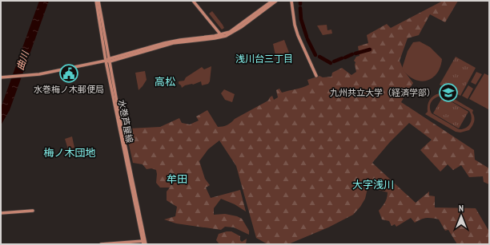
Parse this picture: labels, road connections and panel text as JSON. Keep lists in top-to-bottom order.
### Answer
{
  "streets": {
    "street": ["水巻芦屋線"]
  },
  "districts": [
    "浅川台三丁目",
    "高松",
    "梅ノ木団地",
    "牟田",
    "大字浅川"
  ],
  "water": ["曲川"],
  "places": {
    "public building": ["水巻梅ノ木郵便局"],
    "school or university": ["九州共立大学（経済学部）"]
  },
  "north": "top"
}
